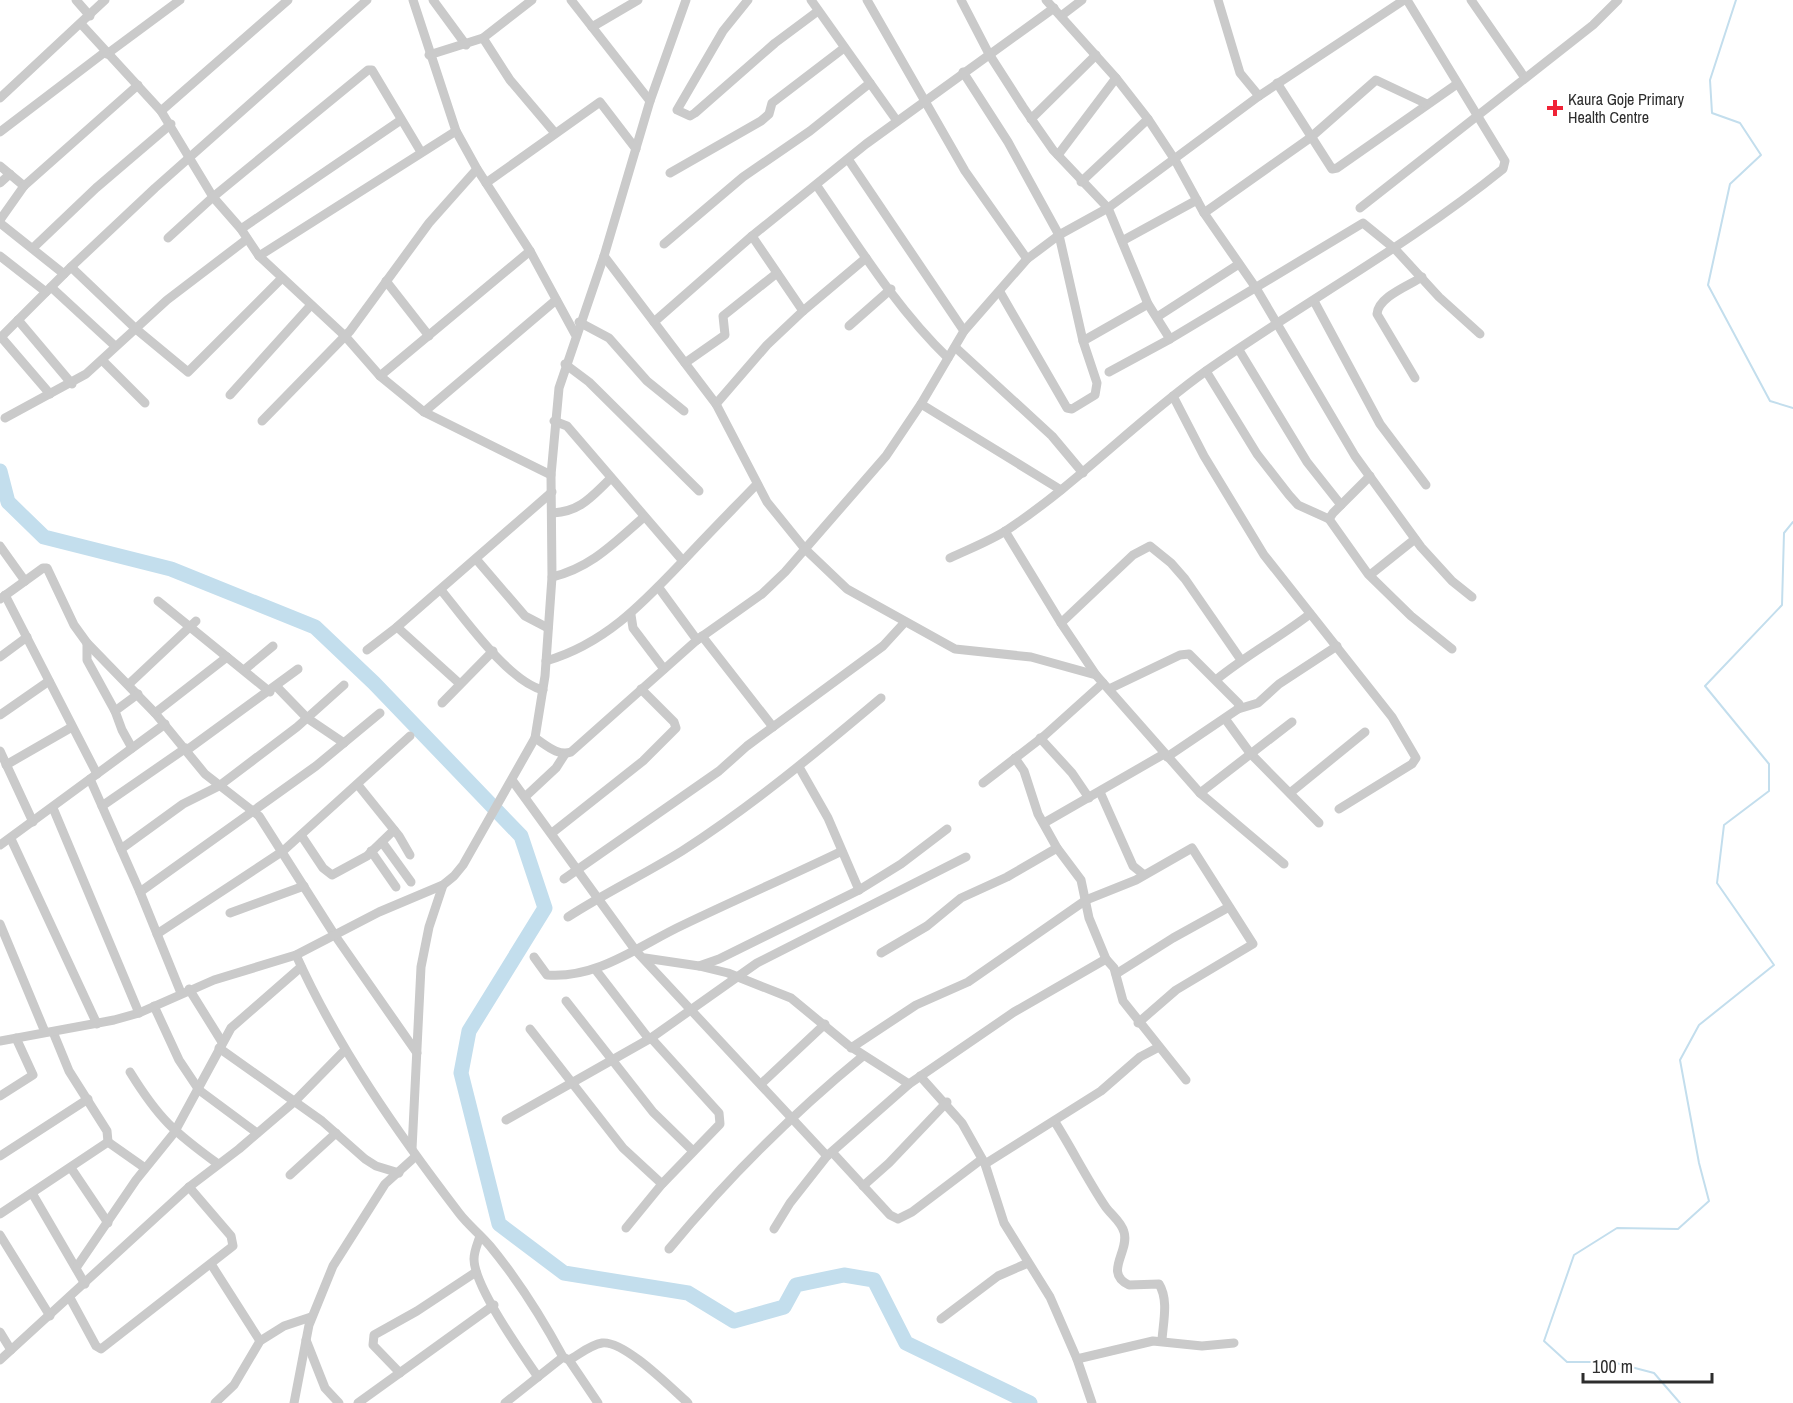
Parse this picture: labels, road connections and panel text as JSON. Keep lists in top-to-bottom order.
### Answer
{
  "places": {
    "health": ["Kaura Goje Primary Health Centre"]
  },
  "scale_bar": "100 m"
}
